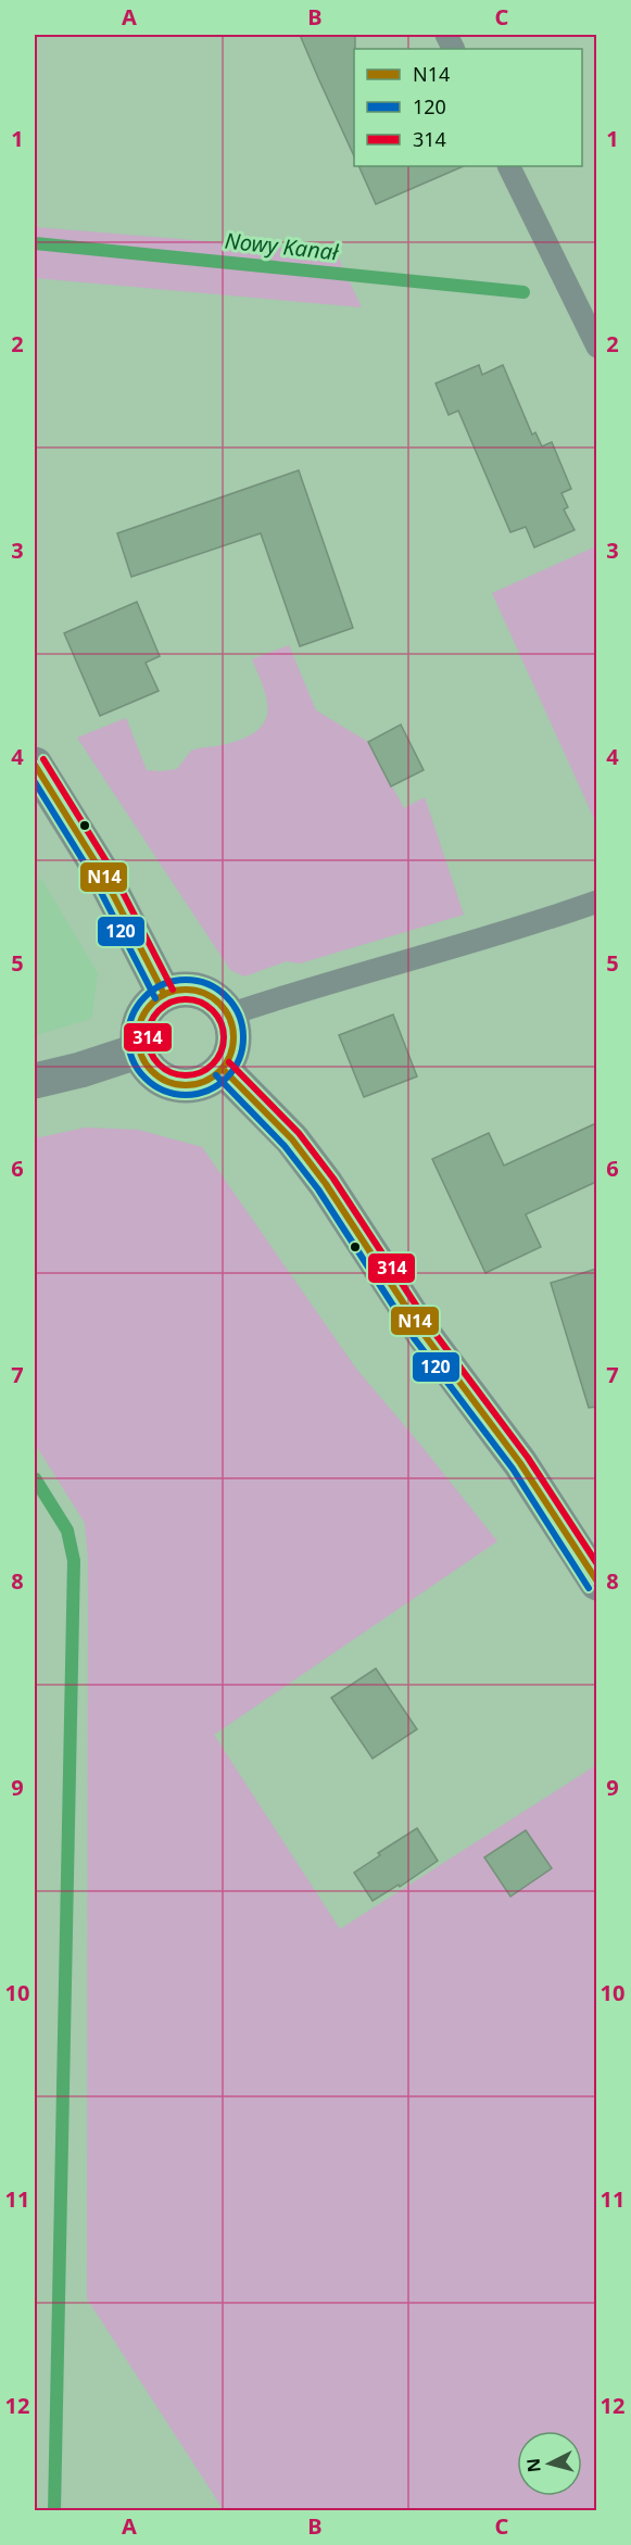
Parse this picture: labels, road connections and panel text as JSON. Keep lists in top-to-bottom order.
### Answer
{
  "water": ["Nowy Kanał"],
  "lines": ["transit line 314", "transit line N14", "transit line 120"],
  "legend": ["N14", "120", "314"],
  "north": "left",
  "grid": {
    "columns": ["A", "B", "C"],
    "rows": [
      "1",
      "2",
      "3",
      "4",
      "5",
      "6",
      "7",
      "8",
      "9",
      "10",
      "11",
      "12"
    ]
  }
}
